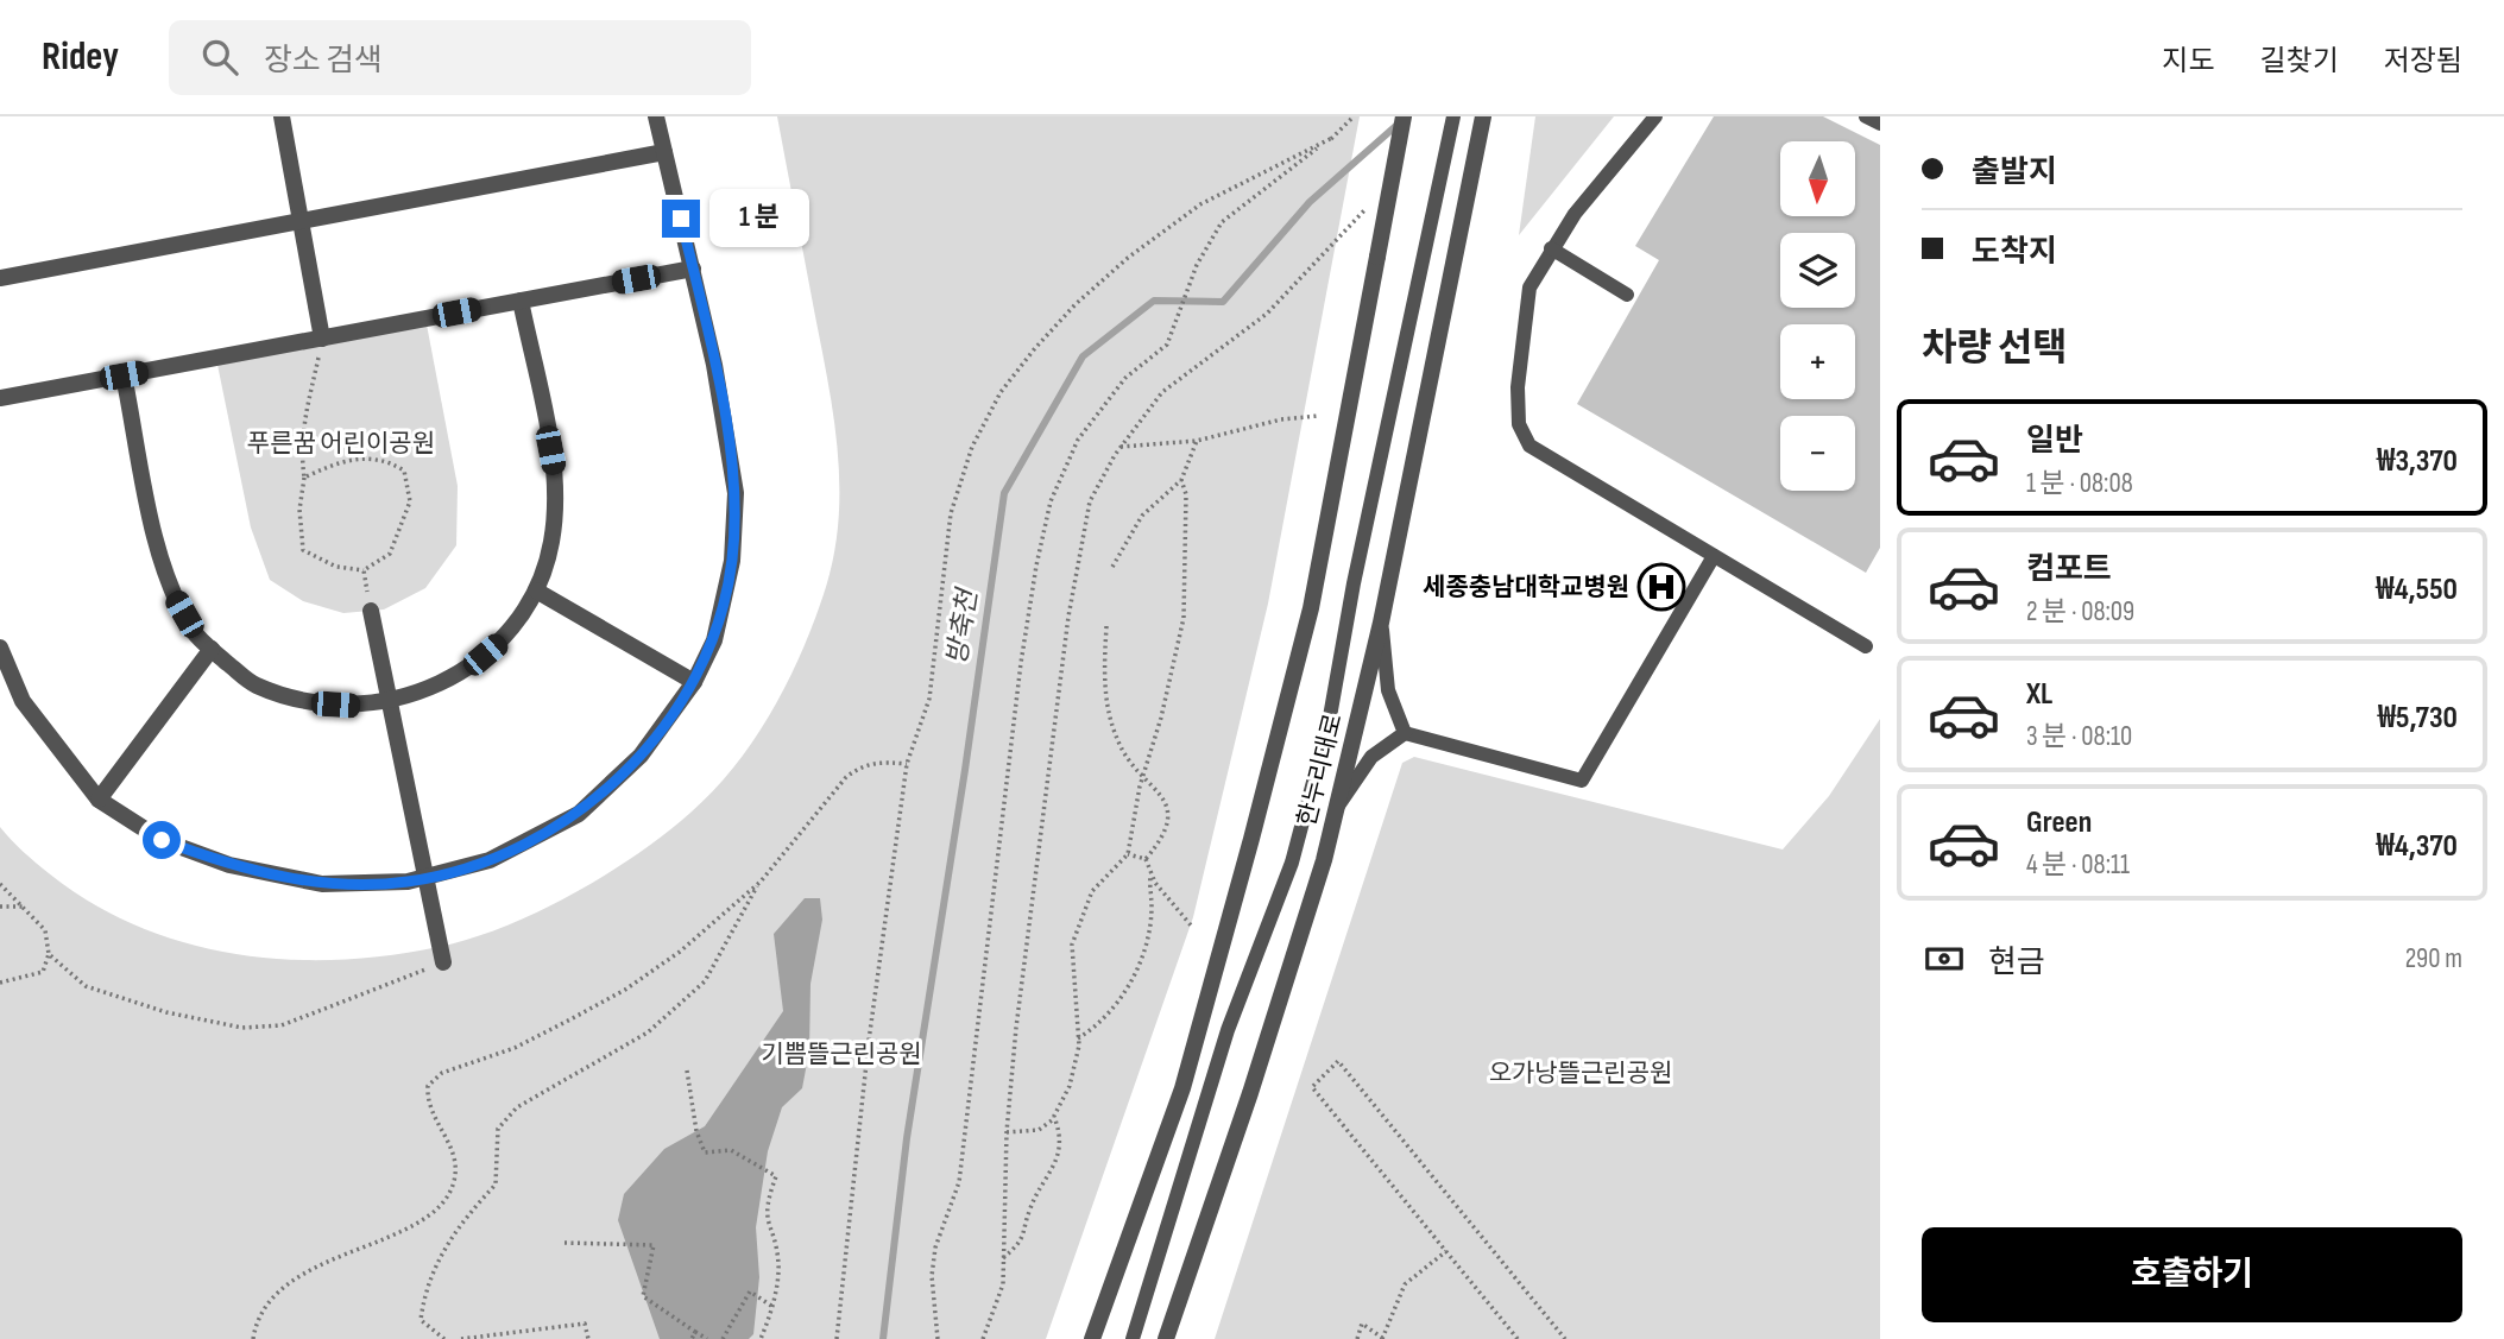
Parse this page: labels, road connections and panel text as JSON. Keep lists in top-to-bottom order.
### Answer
{
  "streets": {
    "street": ["한누리대로"]
  },
  "water": ["방축천"],
  "parks": ["푸른꿈 어린이공원", "기쁨뜰근린공원", "오가낭뜰근린공원"],
  "places": {
    "hospital": ["세종충남대학교병원"]
  },
  "north": "bottom",
  "page": {
    "header": "Ridey",
    "search": "장소 검색",
    "nav": ["지도", "길찾기", "저장됨"],
    "banner": ["출발지", "도착지"],
    "map_buttons": ["+", "−"],
    "bubble": "1 분",
    "heading": "차량 선택",
    "list": [
      {
        "name": "일반",
        "note": "1 분 · 08:08",
        "value": "₩3,370"
      },
      {
        "name": "컴포트",
        "note": "2 분 · 08:09",
        "value": "₩4,550"
      },
      {
        "name": "XL",
        "note": "3 분 · 08:10",
        "value": "₩5,730"
      },
      {
        "name": "Green",
        "note": "4 분 · 08:11",
        "value": "₩4,370"
      }
    ],
    "pay": ["현금", "290 m"],
    "buttons": "호출하기"
  }
}
